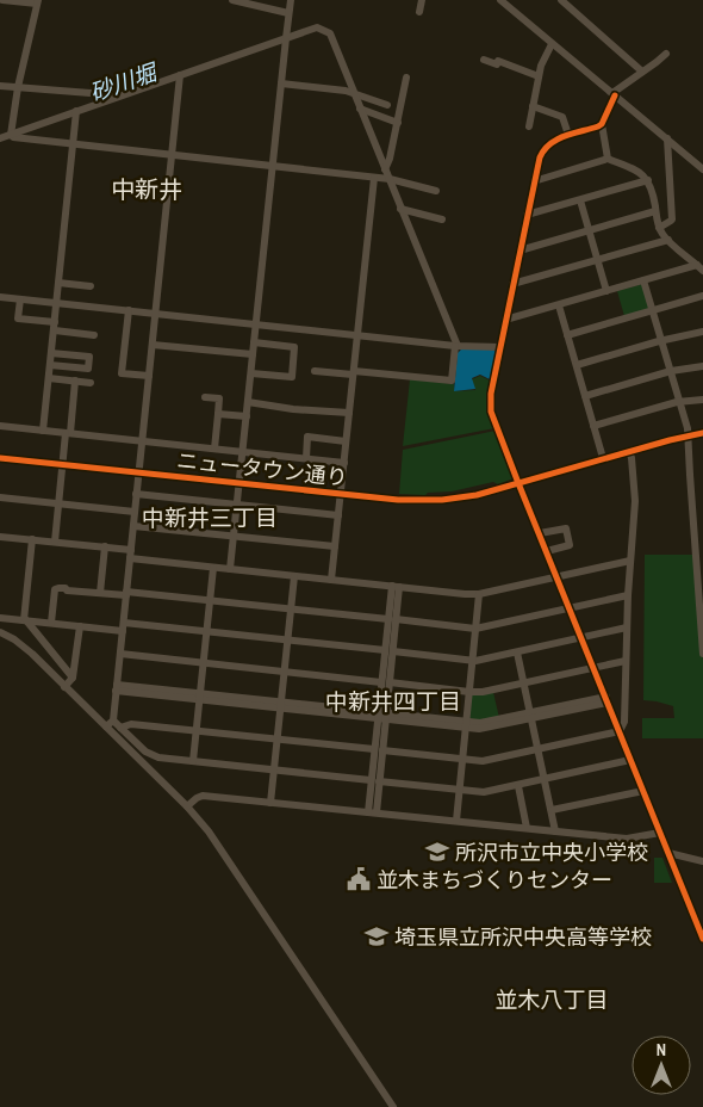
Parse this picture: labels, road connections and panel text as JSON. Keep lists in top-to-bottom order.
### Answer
{
  "streets": {
    "street": ["ニュータウン通り"]
  },
  "districts": [
    "中新井",
    "中新井三丁目",
    "中新井四丁目",
    "並木八丁目"
  ],
  "water": ["砂川堀"],
  "places": {
    "school or university": ["所沢市立中央小学校", "埼玉県立所沢中央高等学校"],
    "public building": ["並木まちづくりセンター"]
  },
  "north": "top"
}
